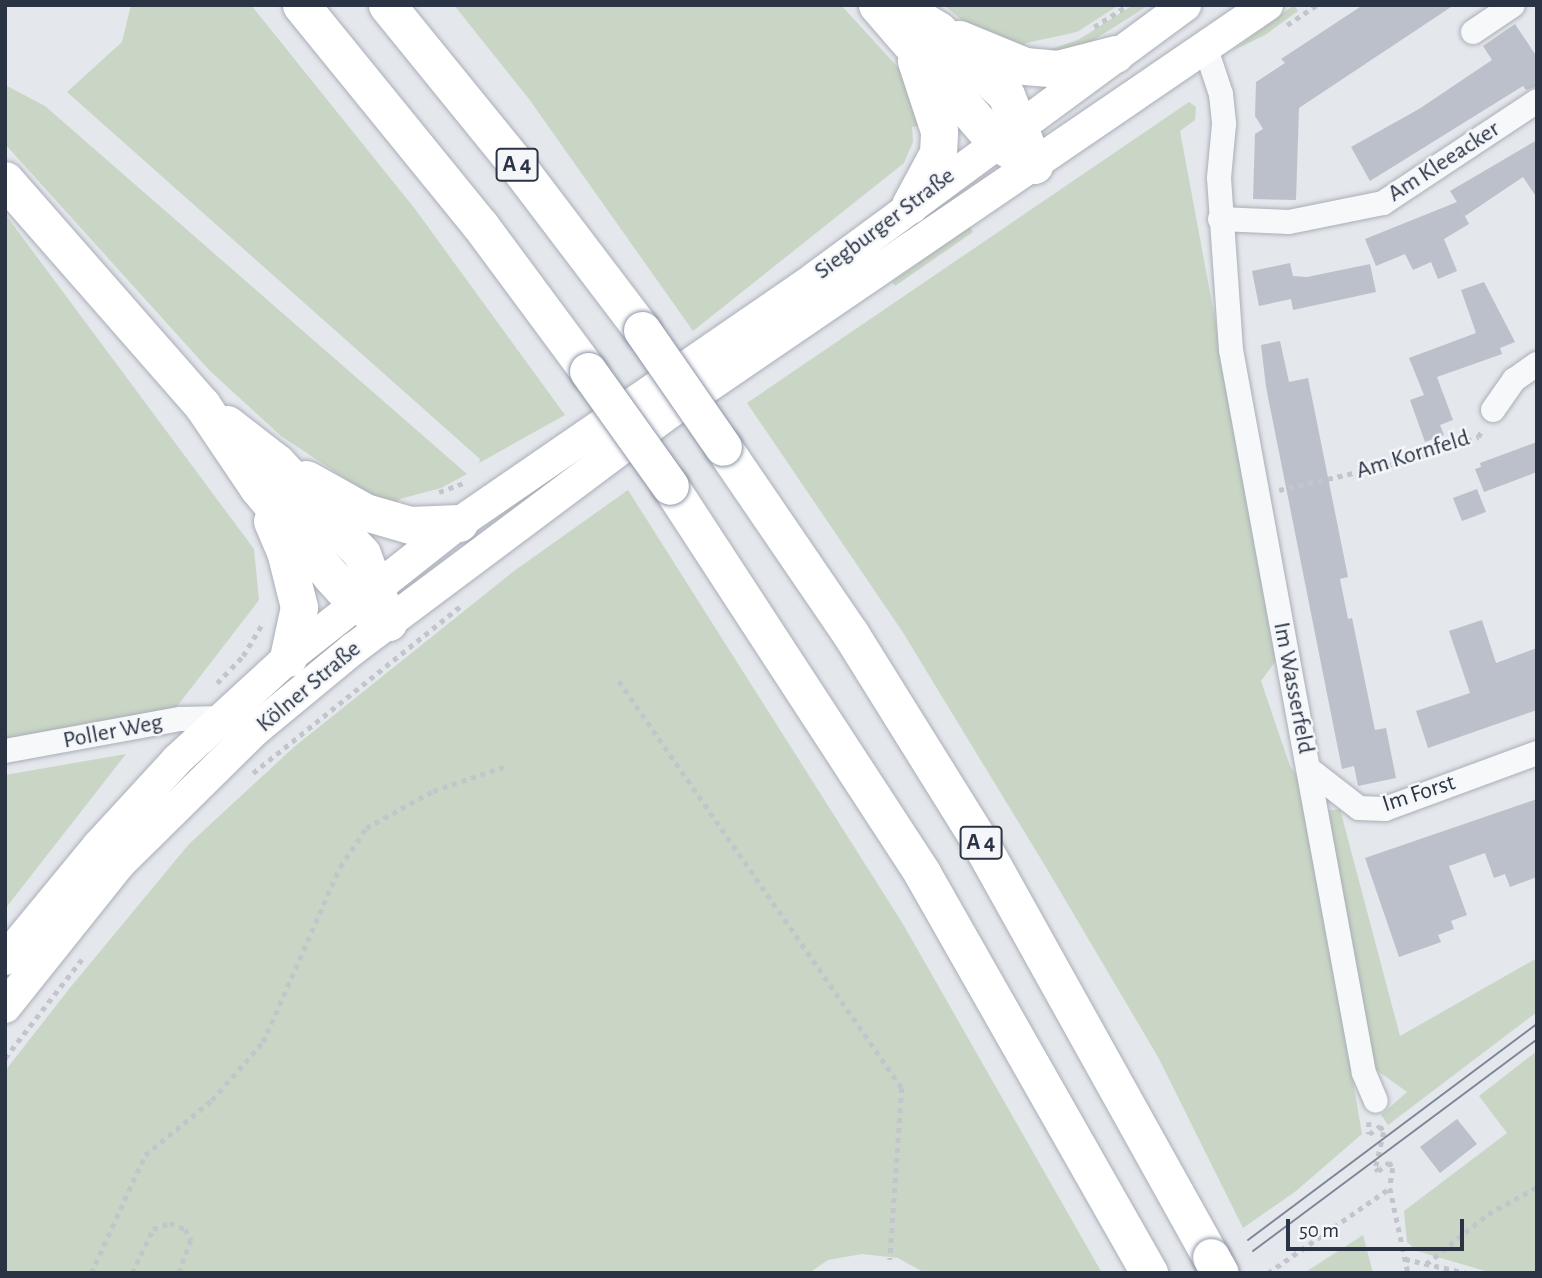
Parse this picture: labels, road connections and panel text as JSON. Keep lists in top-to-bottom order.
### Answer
{
  "streets": {
    "highway": ["A 4"],
    "main road": ["Siegburger Straße", "Kölner Straße"],
    "street": [
      "Am Kleeacker",
      "Am Kornfeld",
      "Im Wasserfeld",
      "Poller Weg",
      "Im Forst"
    ]
  },
  "crossings": [
    ["Am Kleeacker", "Im Wasserfeld"],
    ["Siegburger Straße", "Kölner Straße"],
    ["Siegburger Straße", "Im Wasserfeld"],
    ["Am Kornfeld", "Im Wasserfeld"],
    ["Kölner Straße", "Poller Weg"],
    ["Im Wasserfeld", "Im Forst"]
  ],
  "scale_bar": "50 m"
}
